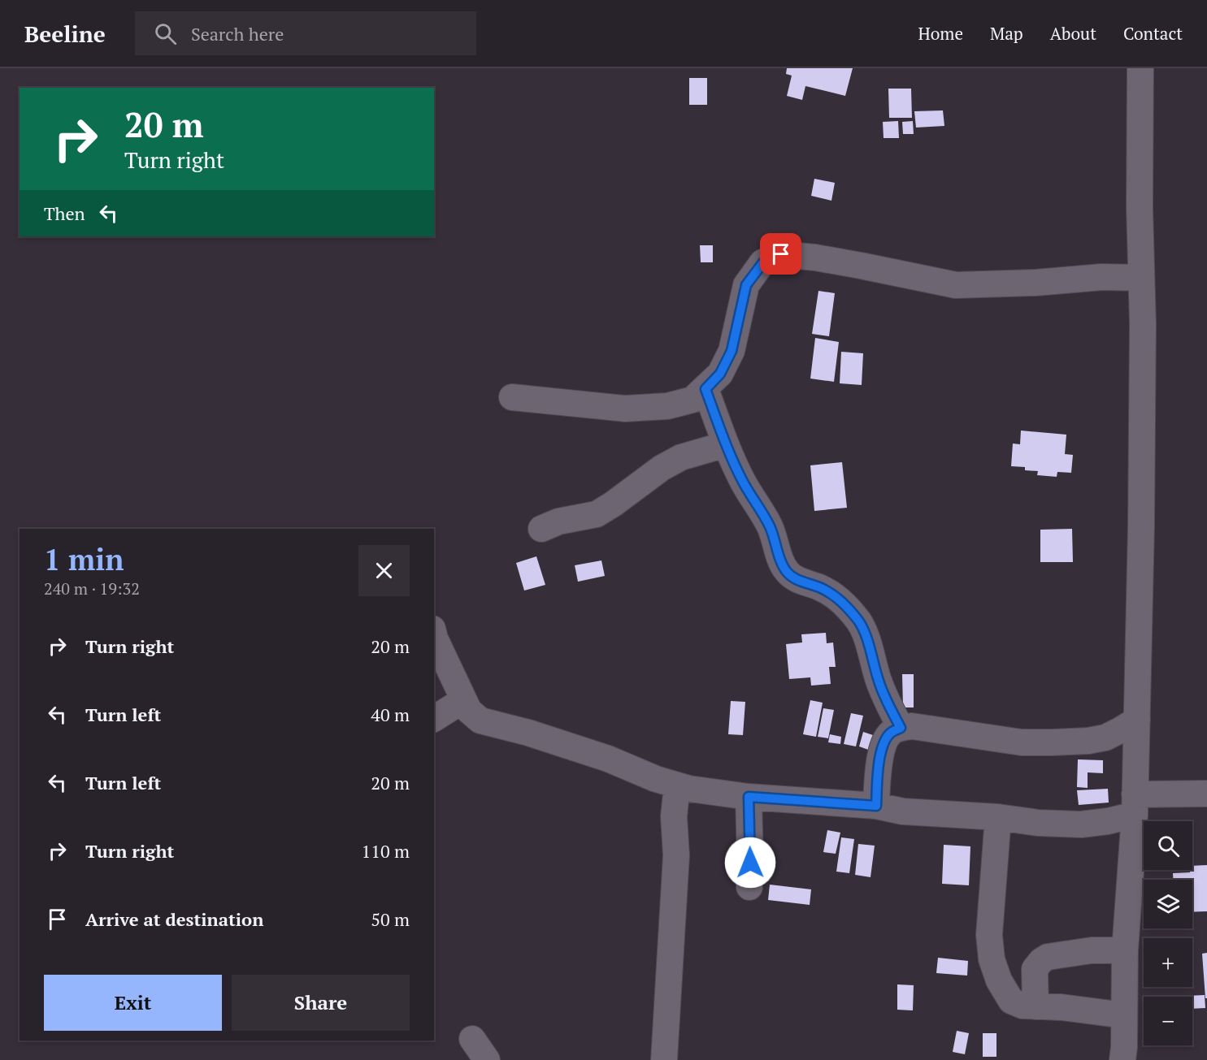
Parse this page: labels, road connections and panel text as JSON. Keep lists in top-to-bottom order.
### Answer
{
  "page": {
    "header": "Beeline",
    "search": "Search here",
    "nav": [
      "Home",
      "Map",
      "About",
      "Contact"
    ],
    "turn": ["20 m", "Turn right"],
    "then": "Then",
    "heading": ["1 min", "240 m · 19:32"],
    "list": [
      {
        "name": "Turn right",
        "value": "20 m"
      },
      {
        "name": "Turn left",
        "value": "40 m"
      },
      {
        "name": "Turn left",
        "value": "20 m"
      },
      {
        "name": "Turn right",
        "value": "110 m"
      },
      {
        "name": "Arrive at destination",
        "value": "50 m"
      }
    ],
    "map_buttons": ["+", "−"],
    "buttons": ["Exit", "Share"]
  }
}
